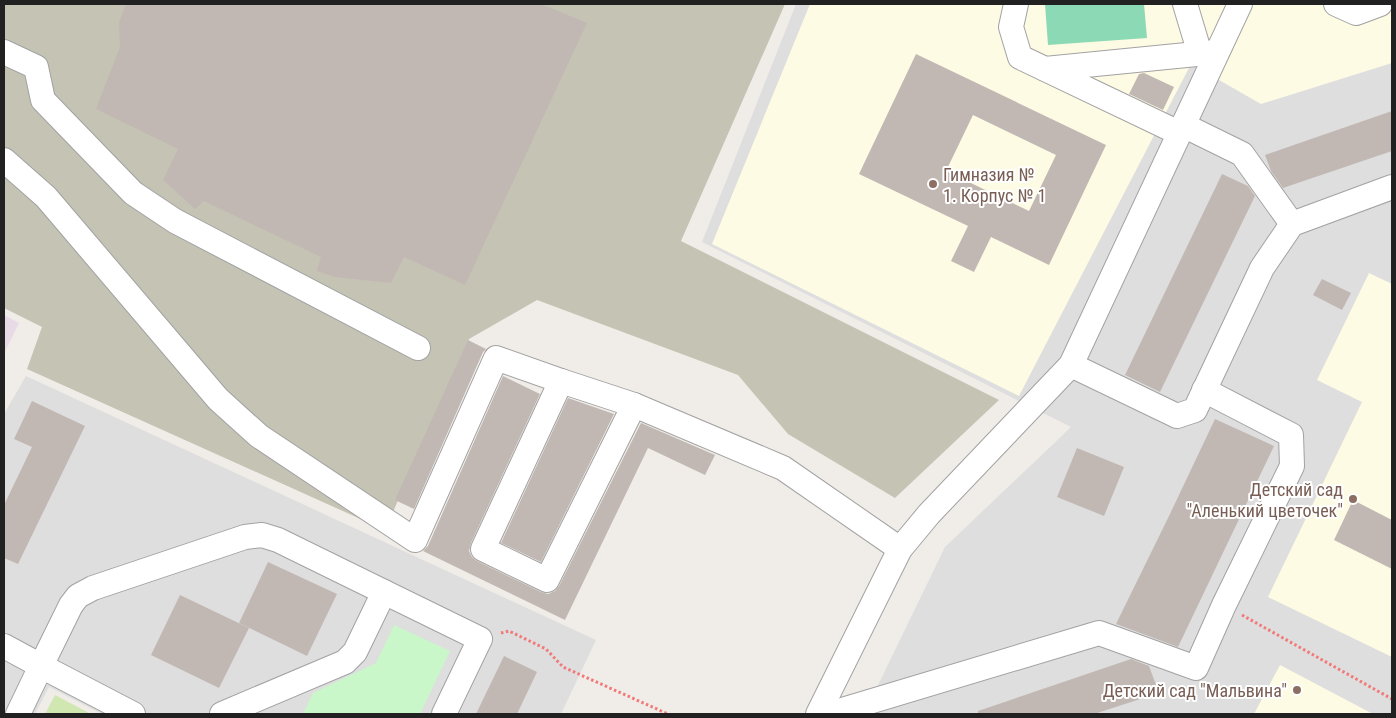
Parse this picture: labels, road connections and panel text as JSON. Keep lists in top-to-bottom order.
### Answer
{
  "places": ["Гимназия № 1. Корпус № 1", "Детский сад \"Аленький цветочек\"", "Детский сад \"Мальвина\""]
}
